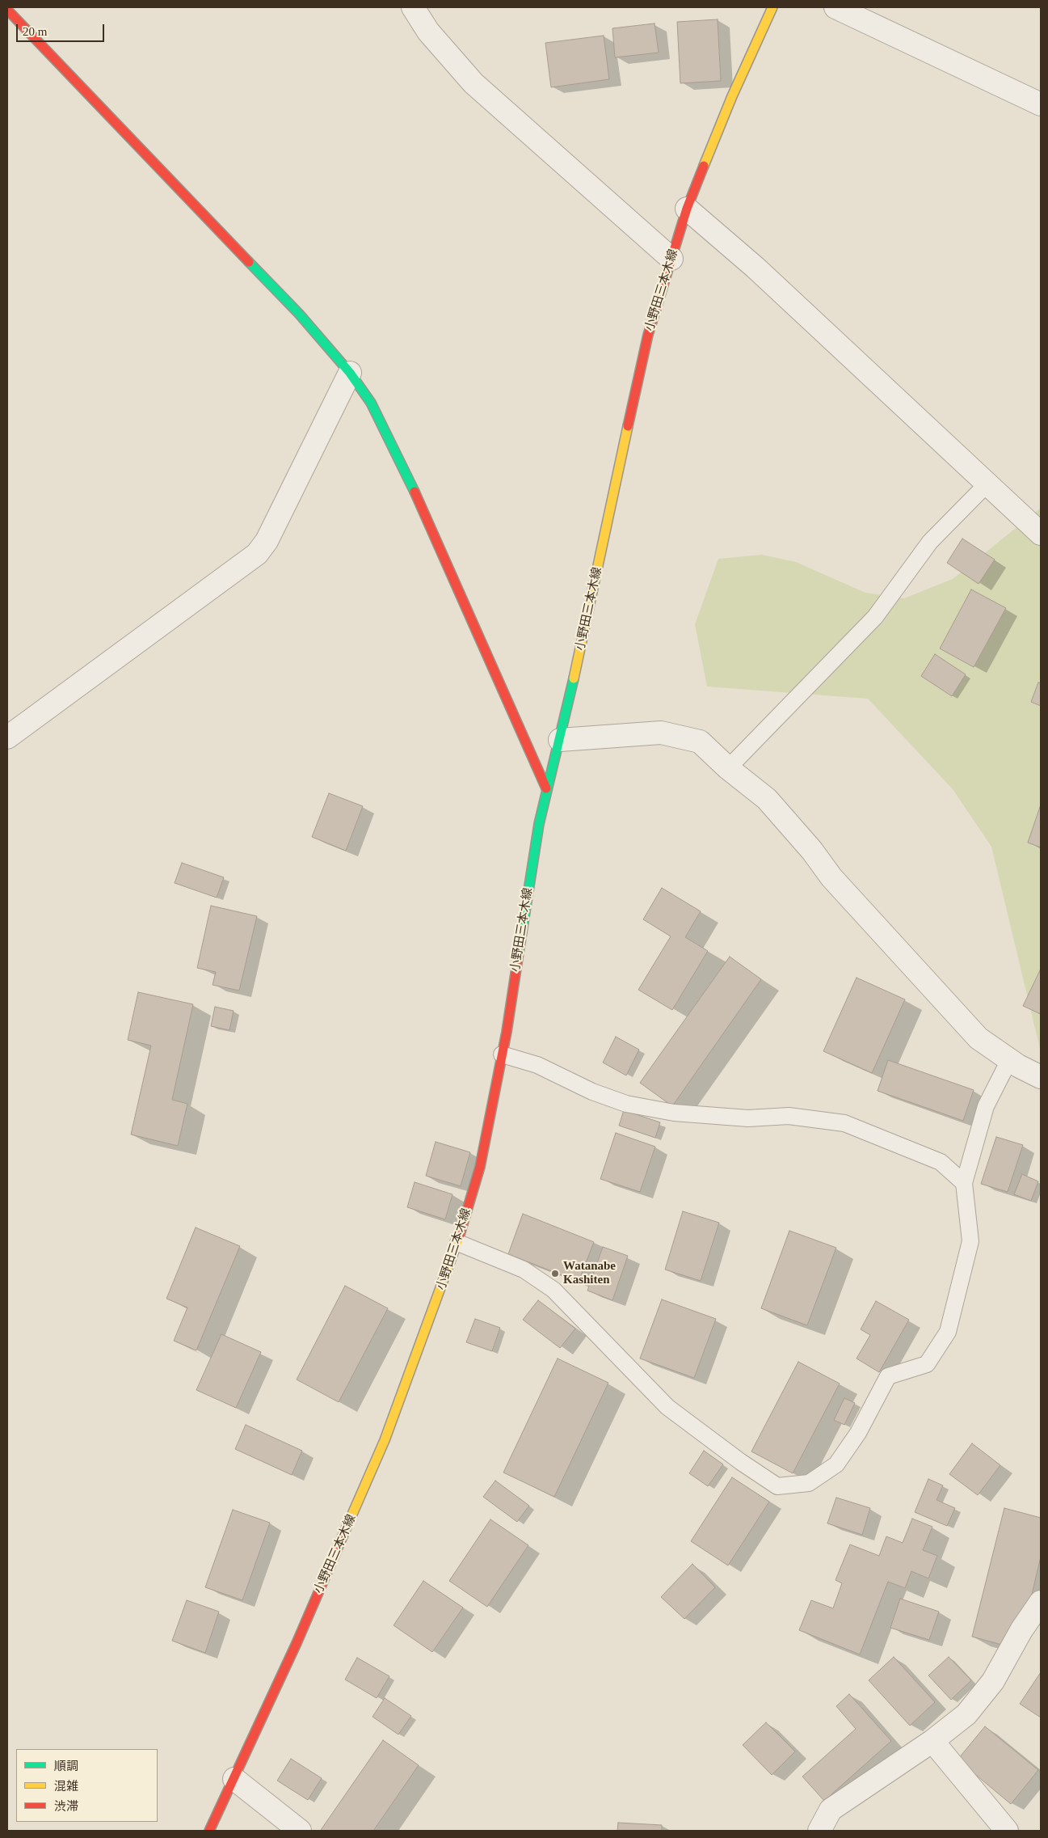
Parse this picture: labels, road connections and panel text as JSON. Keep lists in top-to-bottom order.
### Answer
{
  "streets": {
    "main road": ["小野田三本木線"]
  },
  "places": ["Watanabe Kashiten"],
  "legend": ["順調", "混雑", "渋滞"],
  "scale_bar": "20 m"
}
